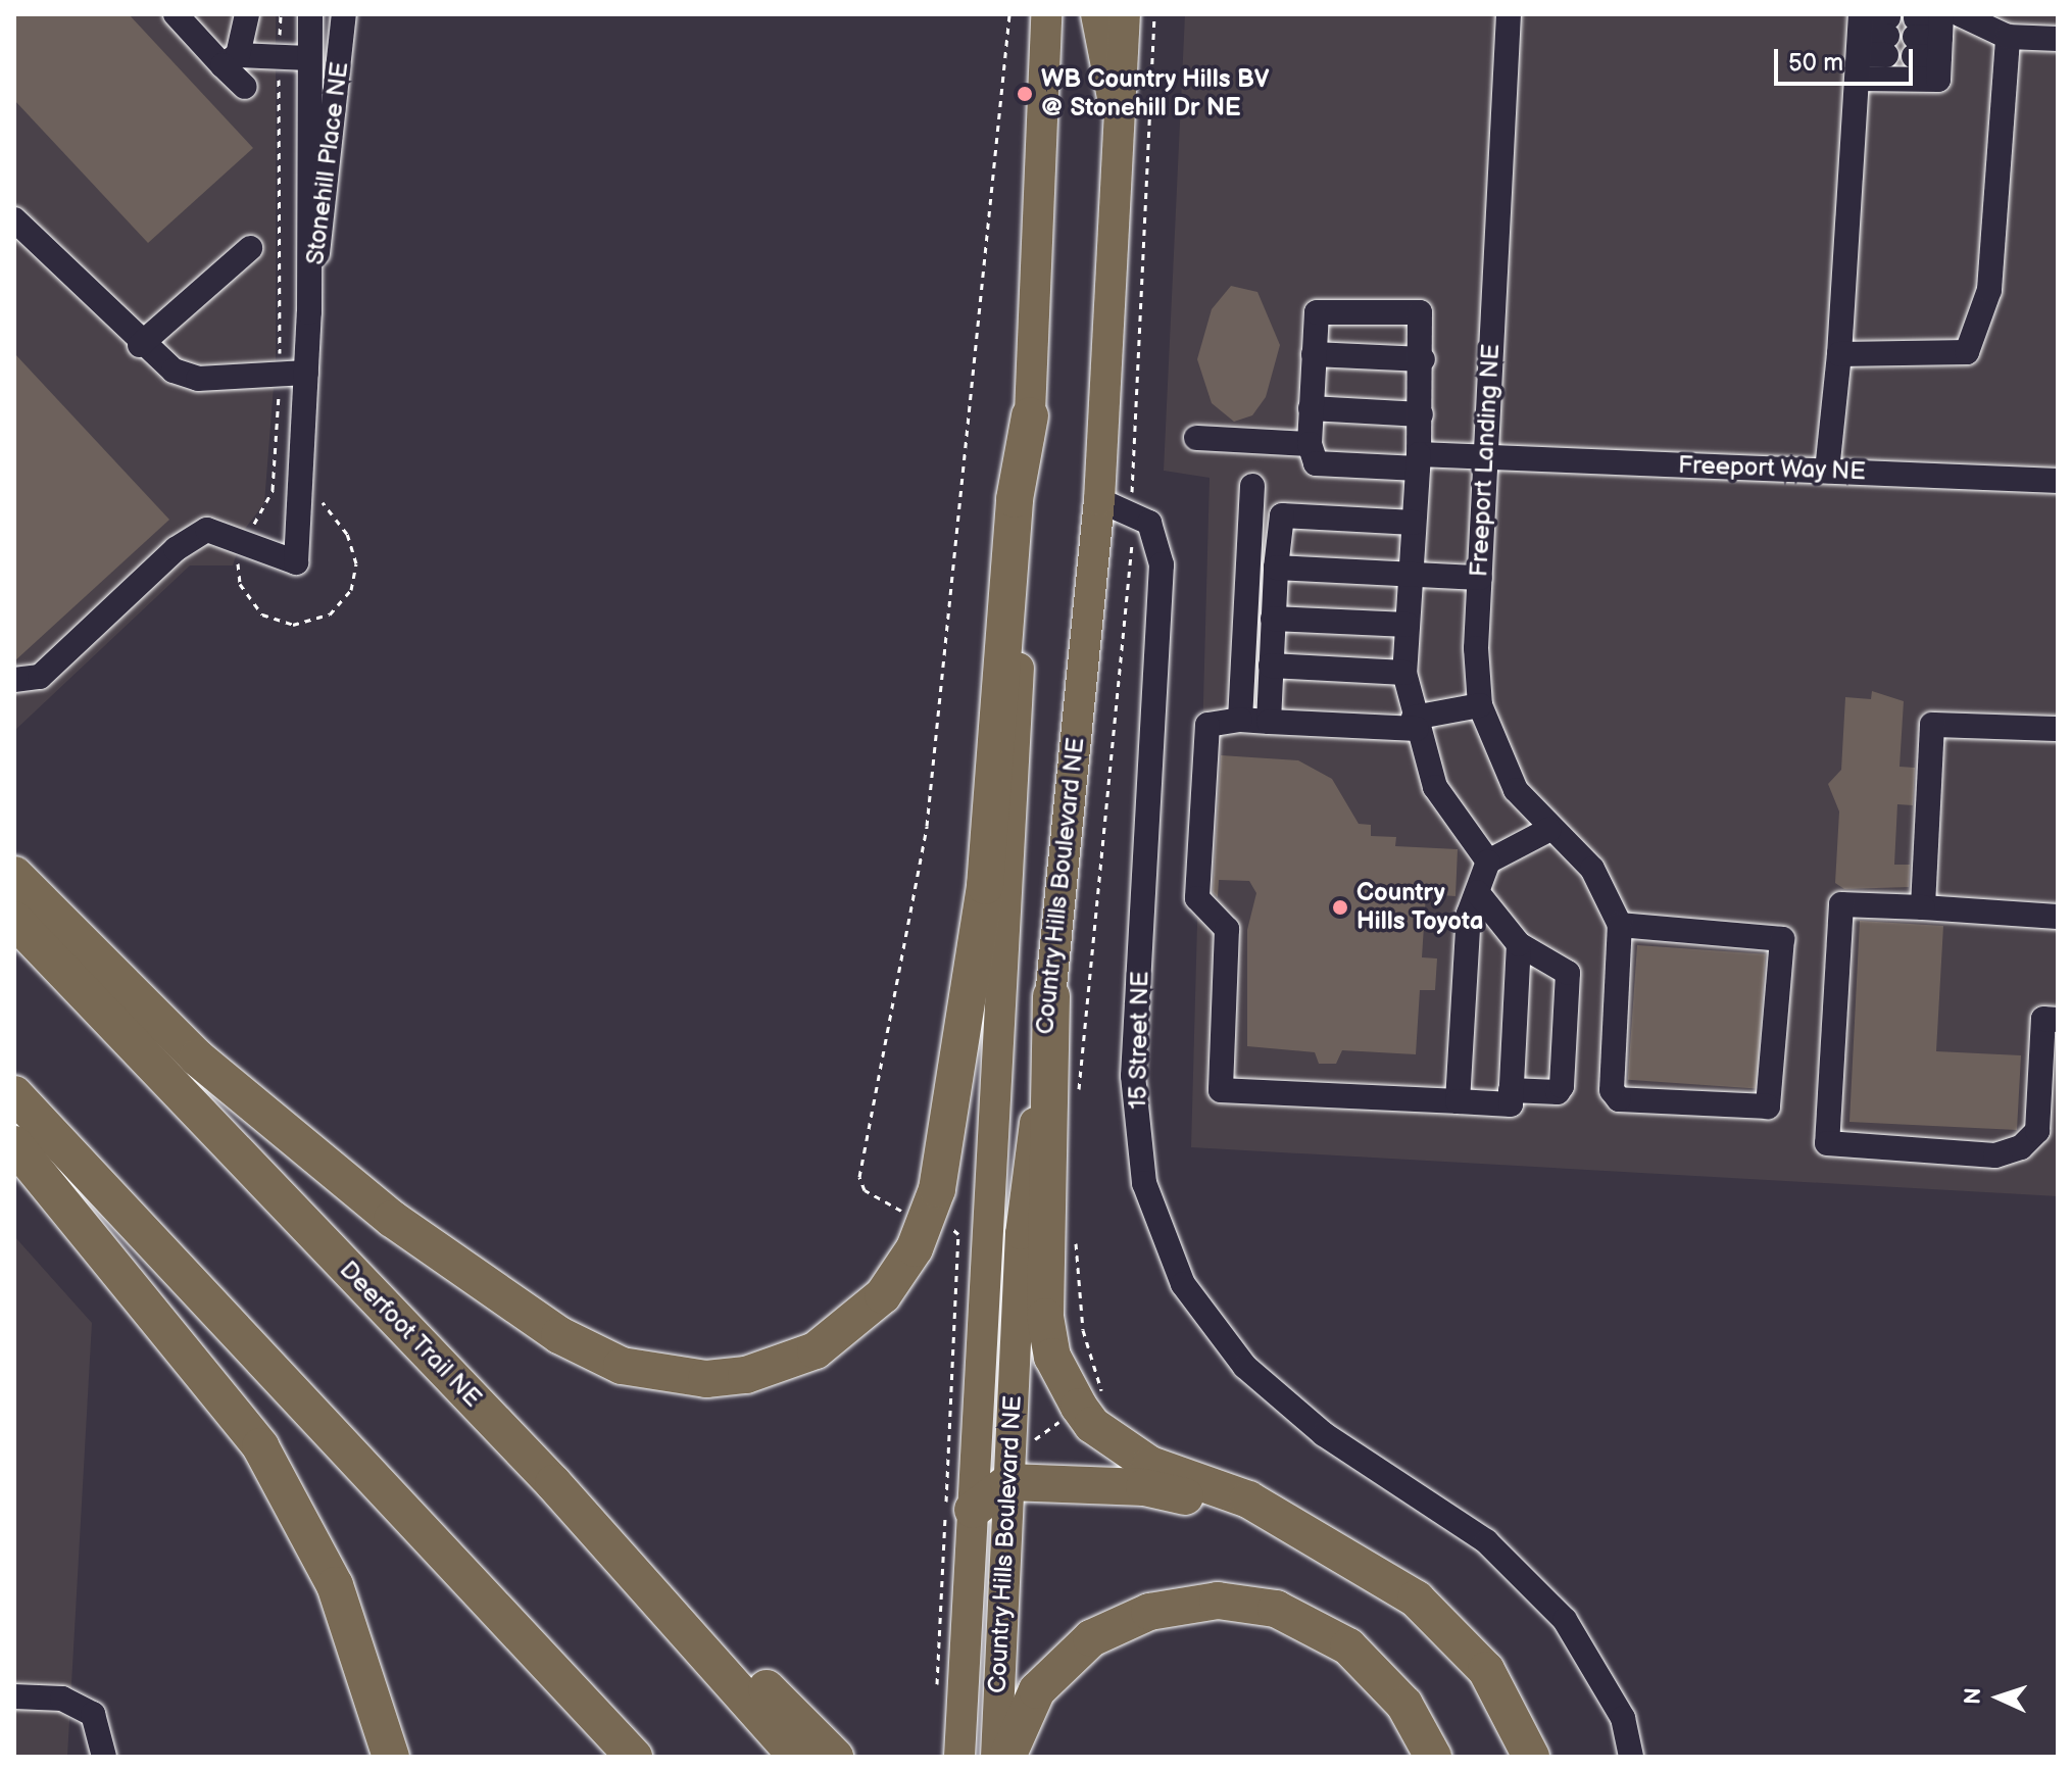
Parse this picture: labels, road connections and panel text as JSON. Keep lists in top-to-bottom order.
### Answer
{
  "streets": {
    "highway": ["Deerfoot Trail NE"],
    "main road": ["Country Hills Boulevard NE"],
    "street": [
      "Stonehill Place NE",
      "Freeport Landing NE",
      "Freeport Way NE",
      "15 Street NE"
    ]
  },
  "crossings": [
    ["Freeport Landing NE", "Freeport Way NE"],
    ["Country Hills Boulevard NE", "15 Street NE"]
  ],
  "places": ["WB Country Hills BV @ Stonehill Dr NE", "Country Hills Toyota"],
  "scale_bar": "50 m",
  "north": "left"
}
